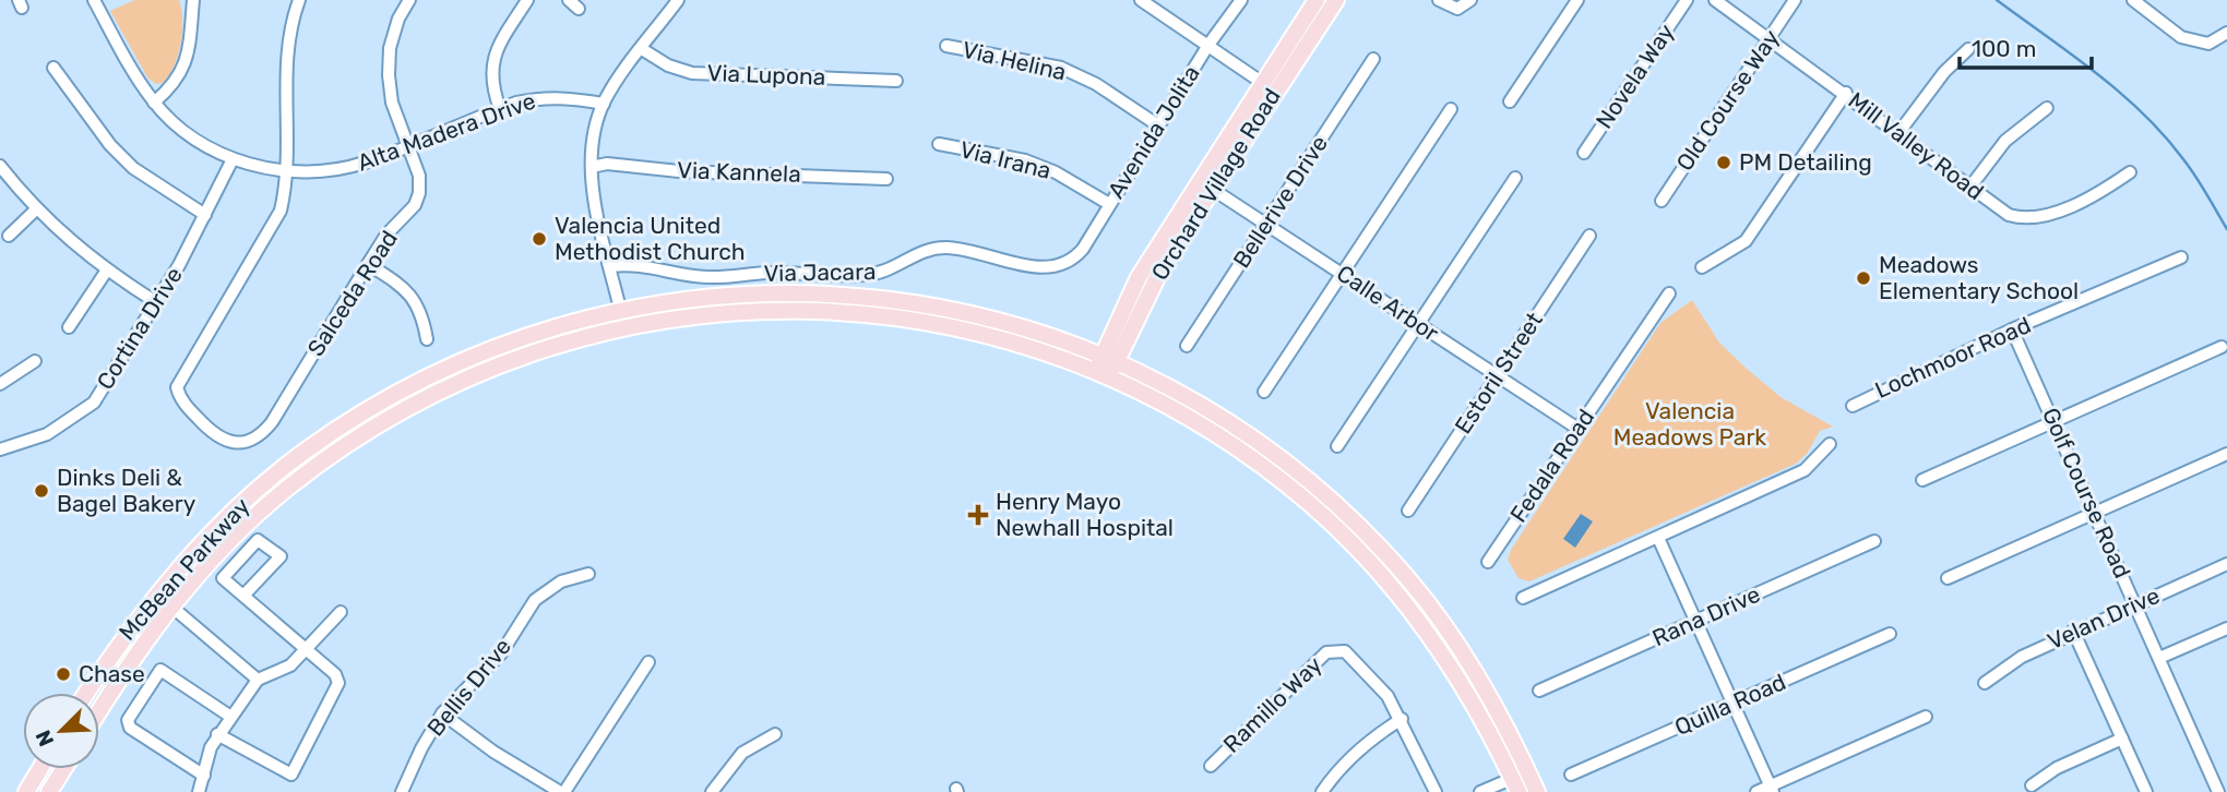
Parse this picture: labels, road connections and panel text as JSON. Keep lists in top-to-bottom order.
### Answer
{
  "streets": {
    "main road": ["Orchard Village Road", "McBean Parkway"],
    "street": [
      "Via Helina",
      "Via Lupona",
      "Novela Way",
      "Old Course Way",
      "Alta Madera Drive",
      "Avenida Jolita",
      "Mill Valley Road",
      "Via Irana",
      "Via Kannela",
      "Bellerive Drive",
      "Via Jacara",
      "Salceda Road",
      "Calle Arbor",
      "Cortina Drive",
      "Lochmoor Road",
      "Estoril Street",
      "Fedala Road",
      "Golf Course Road",
      "Rana Drive",
      "Velan Drive",
      "Bellis Drive",
      "Ramillo Way",
      "Quilla Road"
    ]
  },
  "crossings": [
    ["Via Helina", "Avenida Jolita"],
    ["Old Course Way", "Mill Valley Road"],
    ["Alta Madera Drive", "Salceda Road"],
    ["Alta Madera Drive", "Cortina Drive"],
    ["Avenida Jolita", "Via Irana"],
    ["Avenida Jolita", "Via Jacara"],
    ["Orchard Village Road", "Calle Arbor"],
    ["Orchard Village Road", "McBean Parkway"],
    ["Bellerive Drive", "Calle Arbor"],
    ["Calle Arbor", "Estoril Street"],
    ["Calle Arbor", "Fedala Road"],
    ["Lochmoor Road", "Golf Course Road"],
    ["Golf Course Road", "Velan Drive"]
  ],
  "parks": ["Valencia Meadows Park"],
  "places": {
    "other": [
      "PM Detailing",
      "Valencia United Methodist Church",
      "Meadows Elementary School",
      "Dinks Deli & Bagel Bakery",
      "Chase"
    ],
    "health": ["Henry Mayo Newhall Hospital"]
  },
  "scale_bar": "100 m",
  "north": "bottom left"
}
